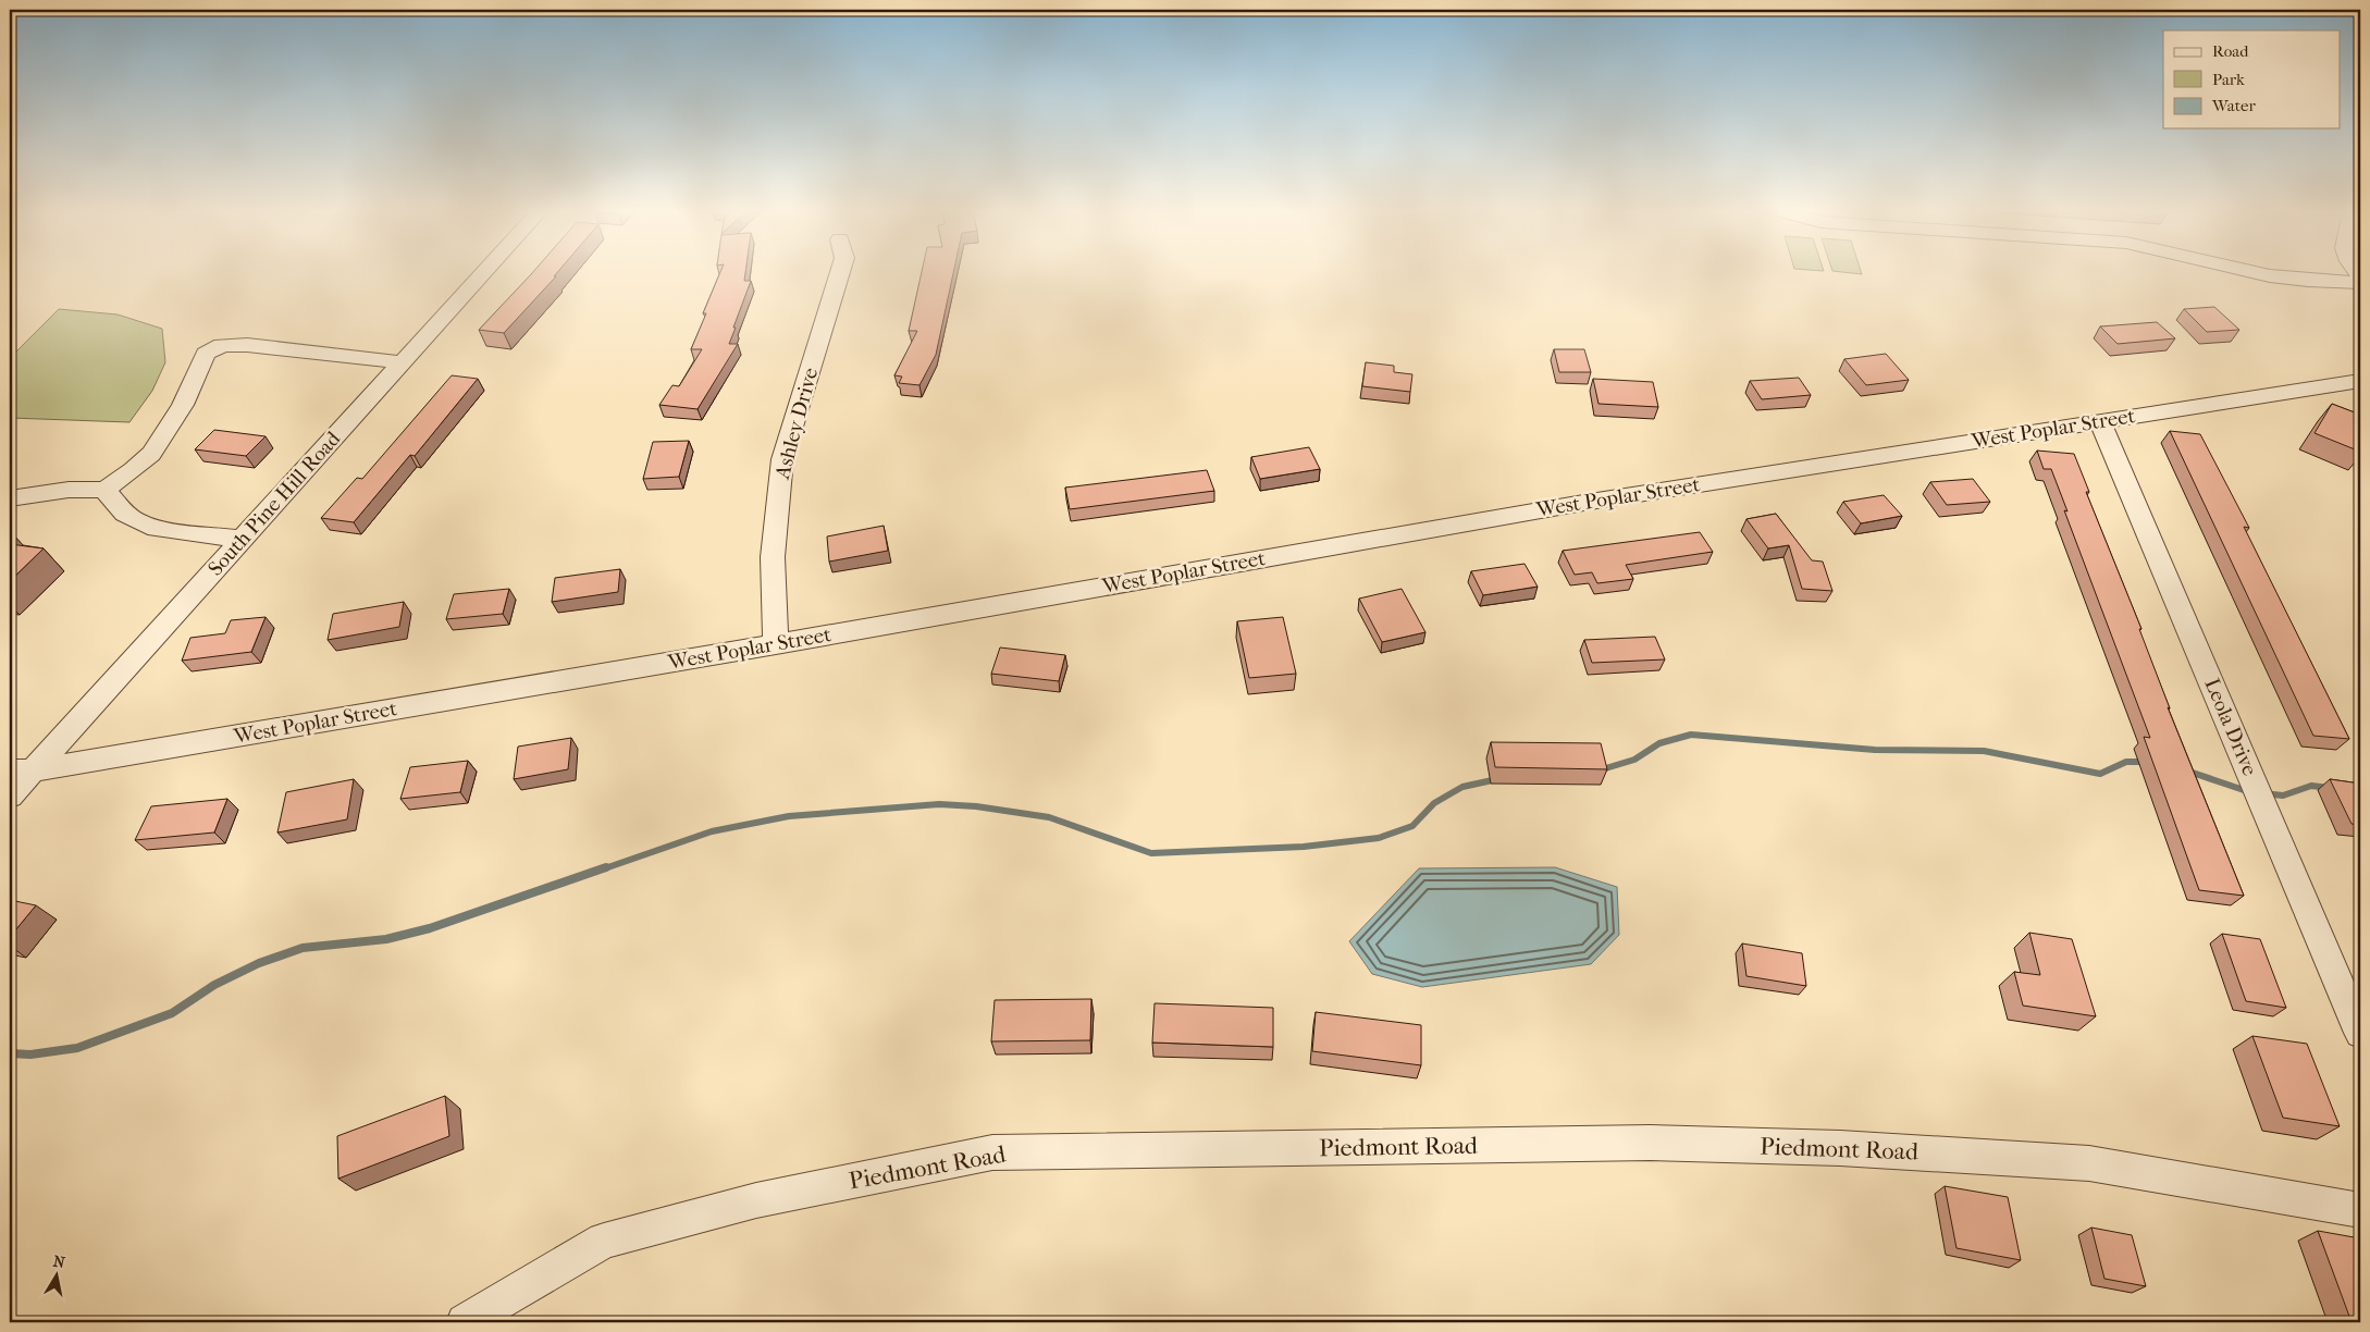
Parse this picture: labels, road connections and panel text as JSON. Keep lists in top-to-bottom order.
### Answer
{
  "streets": {
    "street": [
      "Ashley Drive",
      "West Poplar Street",
      "South Pine Hill Road",
      "Leola Drive",
      "Piedmont Road"
    ]
  },
  "crossings": [
    ["Ashley Drive", "West Poplar Street"],
    ["West Poplar Street", "South Pine Hill Road"],
    ["West Poplar Street", "Leola Drive"]
  ],
  "legend": ["Road", "Park", "Water"],
  "north": "top"
}
